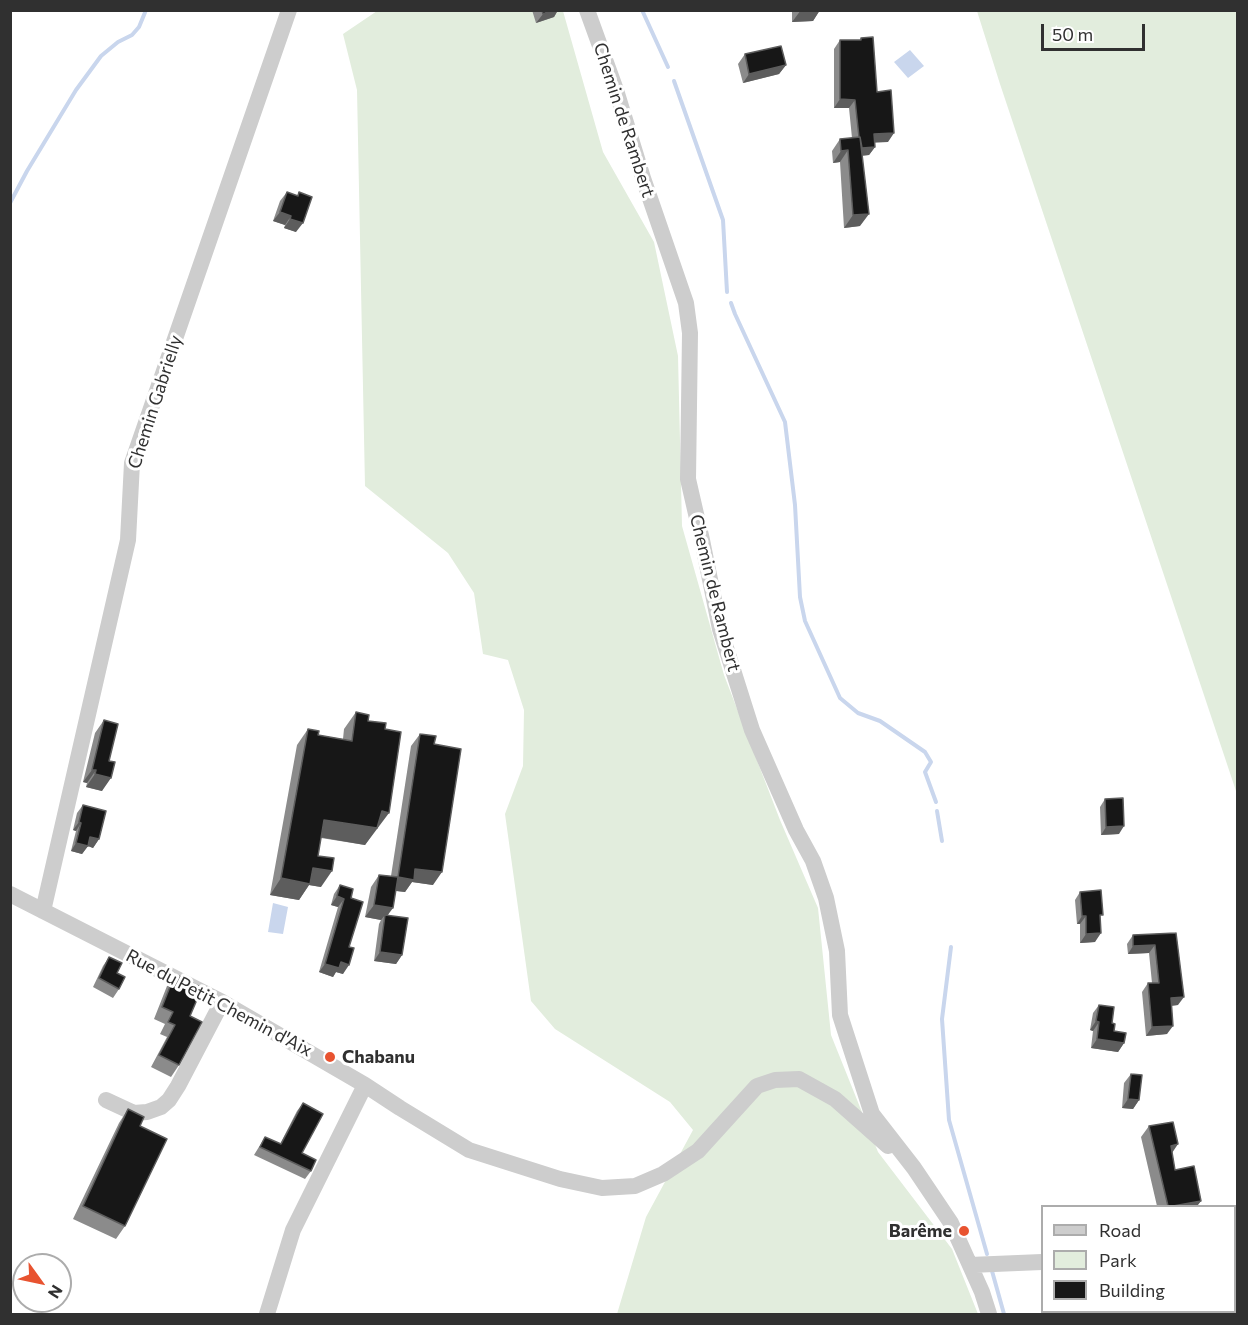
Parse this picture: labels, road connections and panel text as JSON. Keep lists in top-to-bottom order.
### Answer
{
  "streets": {
    "street": ["Chemin de Rambert", "Chemin Gabrielly", "Rue du Petit Chemin d'Aix"]
  },
  "crossings": [
    ["Chemin de Rambert", "Rue du Petit Chemin d'Aix"],
    ["Chemin Gabrielly", "Rue du Petit Chemin d'Aix"]
  ],
  "places": ["Chabanu", "Barême"],
  "legend": ["Road", "Park", "Building"],
  "scale_bar": "50 m",
  "north": "bottom right"
}
